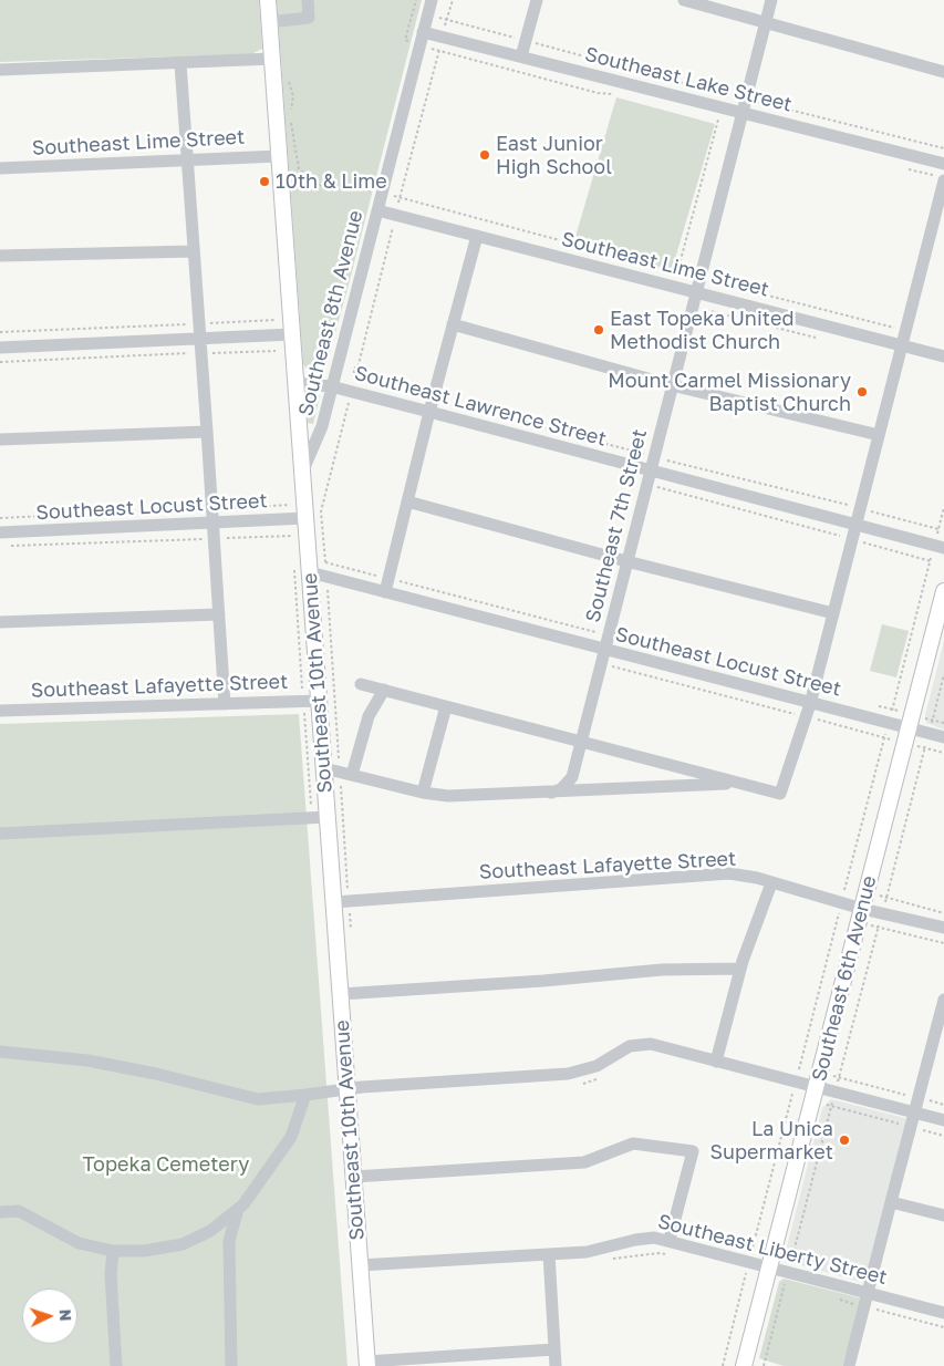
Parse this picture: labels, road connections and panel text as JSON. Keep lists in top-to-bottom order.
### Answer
{
  "streets": {
    "main road": ["Southeast 10th Avenue", "Southeast 6th Avenue"],
    "street": [
      "Southeast Lake Street",
      "Southeast Lime Street",
      "Southeast 8th Avenue",
      "Southeast Lawrence Street",
      "Southeast Locust Street",
      "Southeast 7th Street",
      "Southeast Lafayette Street",
      "Southeast Liberty Street"
    ]
  },
  "crossings": [
    ["Southeast Lake Street", "Southeast 8th Avenue"],
    ["Southeast Lake Street", "Southeast 7th Street"],
    ["Southeast Lime Street", "Southeast 8th Avenue"],
    ["Southeast Lime Street", "Southeast 7th Street"],
    ["Southeast Lime Street", "Southeast 10th Avenue"],
    ["Southeast 8th Avenue", "Southeast Lawrence Street"],
    ["Southeast 8th Avenue", "Southeast 10th Avenue"],
    ["Southeast Lawrence Street", "Southeast 7th Street"],
    ["Southeast Lawrence Street", "Southeast 10th Avenue"],
    ["Southeast Locust Street", "Southeast 7th Street"],
    ["Southeast Locust Street", "Southeast 10th Avenue"],
    ["Southeast Locust Street", "Southeast 6th Avenue"],
    ["Southeast 10th Avenue", "Southeast Lafayette Street"],
    ["Southeast 10th Avenue", "Southeast Liberty Street"],
    ["Southeast Lafayette Street", "Southeast 6th Avenue"],
    ["Southeast 6th Avenue", "Southeast Liberty Street"]
  ],
  "parks": ["Topeka Cemetery"],
  "places": [
    "East Junior High School",
    "10th & Lime",
    "East Topeka United Methodist Church",
    "Mount Carmel Missionary Baptist Church",
    "La Unica Supermarket"
  ],
  "north": "right"
}
